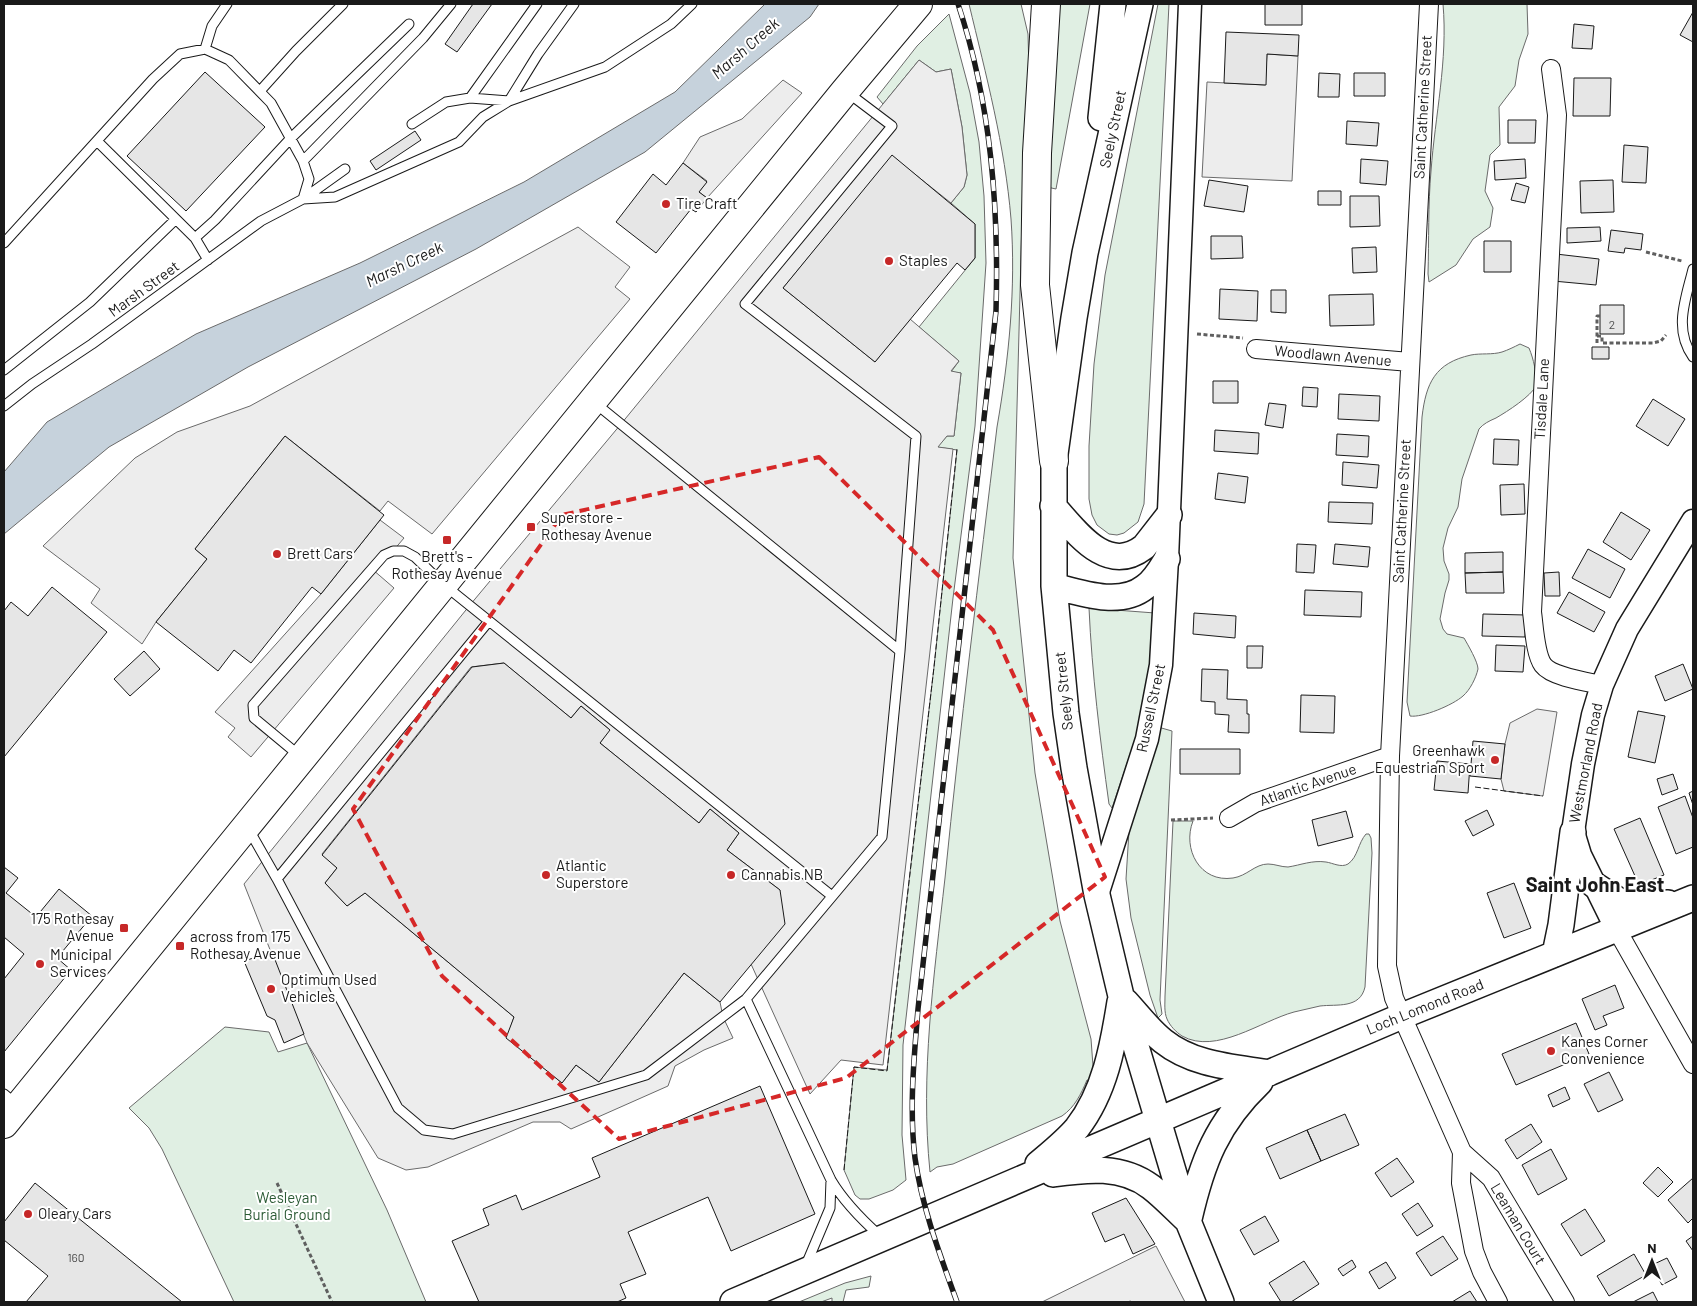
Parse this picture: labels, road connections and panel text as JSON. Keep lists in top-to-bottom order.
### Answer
{
  "streets": {
    "main road": ["Seely Street", "Loch Lomond Road"],
    "street": [
      "Saint Catherine Street",
      "Woodlawn Avenue",
      "Tisdale Lane",
      "Russell Street",
      "Westmorland Road",
      "Atlantic Avenue",
      "Leaman Court"
    ],
    "lane": ["Marsh Street"]
  },
  "crossings": [
    ["Saint Catherine Street", "Woodlawn Avenue"],
    ["Saint Catherine Street", "Atlantic Avenue"],
    ["Saint Catherine Street", "Loch Lomond Road"],
    ["Saint Catherine Street", "Leaman Court"],
    ["Seely Street", "Russell Street"],
    ["Seely Street", "Loch Lomond Road"],
    ["Tisdale Lane", "Westmorland Road"],
    ["Westmorland Road", "Loch Lomond Road"],
    ["Loch Lomond Road", "Leaman Court"]
  ],
  "districts": ["Saint John East"],
  "water": ["Marsh Creek"],
  "parks": ["Wesleyan Burial Ground"],
  "places": {
    "other": [
      "Tire Craft",
      "Staples",
      "Brett Cars",
      "Greenhawk Equestrian Sport",
      "Atlantic Superstore",
      "Cannabis NB",
      "Municipal Services",
      "Optimum Used Vehicles",
      "Kanes Corner Convenience",
      "Oleary Cars"
    ],
    "transit": [
      "Superstore - Rothesay Avenue",
      "Brett's - Rothesay Avenue",
      "175 Rothesay Avenue",
      "across from 175 Rothesay Avenue"
    ]
  },
  "house_numbers": ["2", "160"],
  "north": "top"
}
